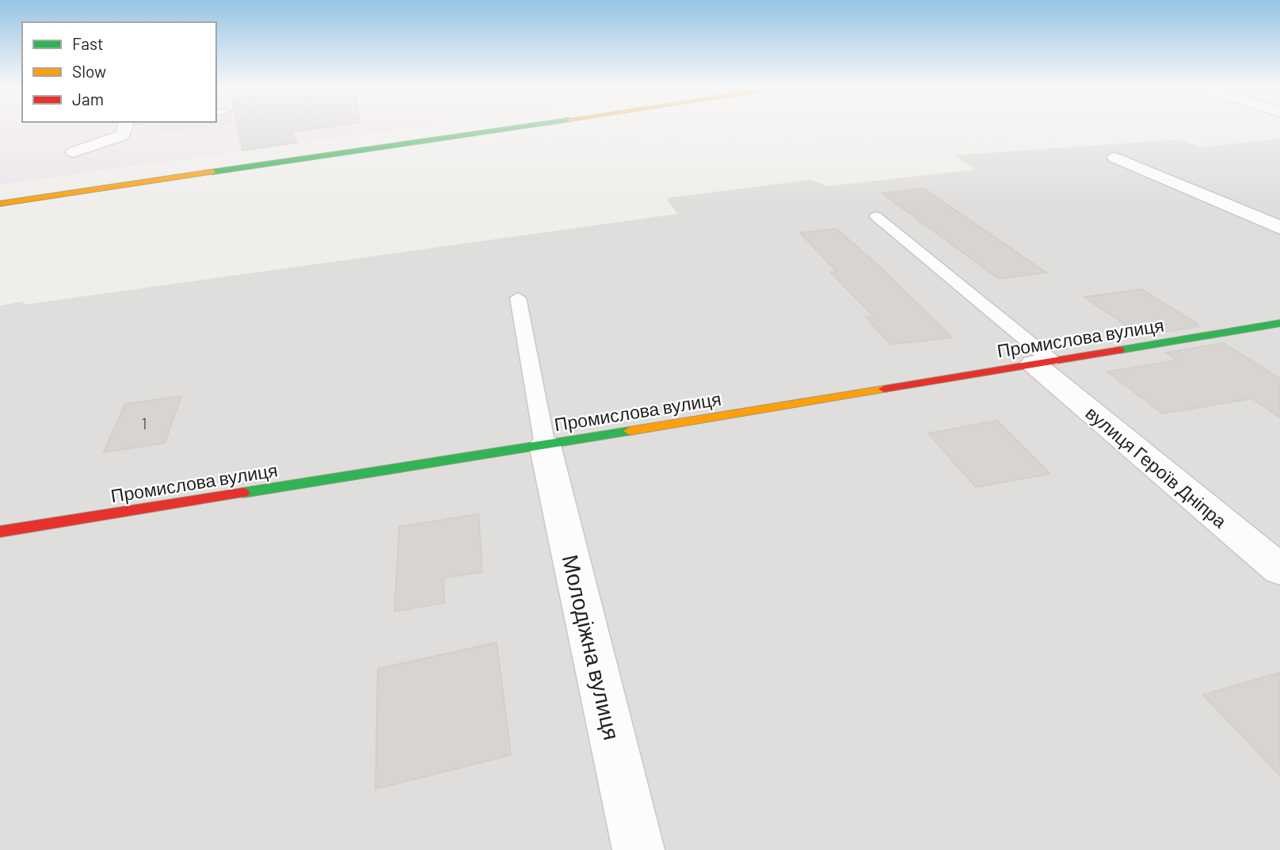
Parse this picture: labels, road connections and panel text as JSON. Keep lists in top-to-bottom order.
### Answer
{
  "streets": {
    "main road": ["Промислова вулиця"],
    "street": ["вулиця Героїв Дніпра", "Молодіжна вулиця"]
  },
  "crossings": [
    ["Промислова вулиця", "вулиця Героїв Дніпра"],
    ["Промислова вулиця", "Молодіжна вулиця"]
  ],
  "house_numbers": ["1"],
  "legend": ["Fast", "Slow", "Jam"]
}
